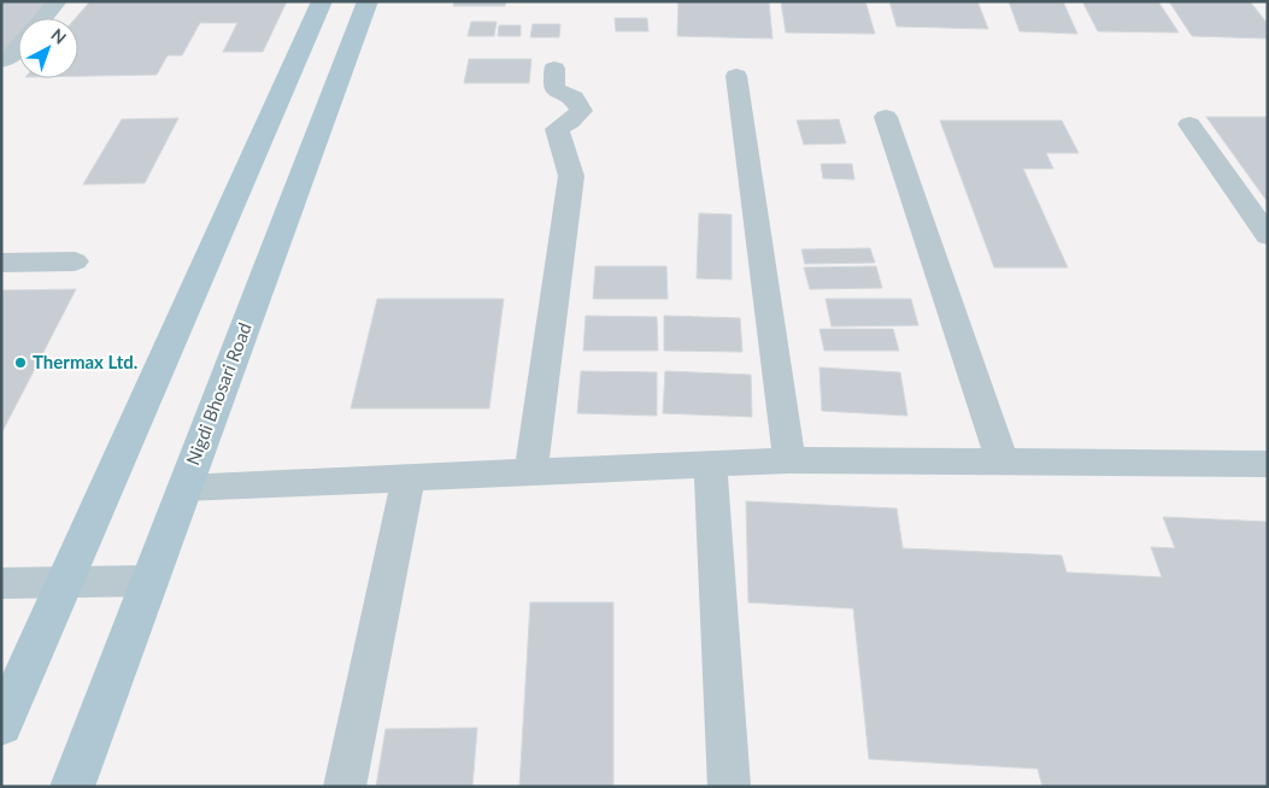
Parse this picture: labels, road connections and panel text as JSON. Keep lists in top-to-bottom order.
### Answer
{
  "streets": {
    "main road": ["Nigdi Bhosari Road"]
  },
  "places": ["Thermax Ltd."],
  "north": "top right"
}
